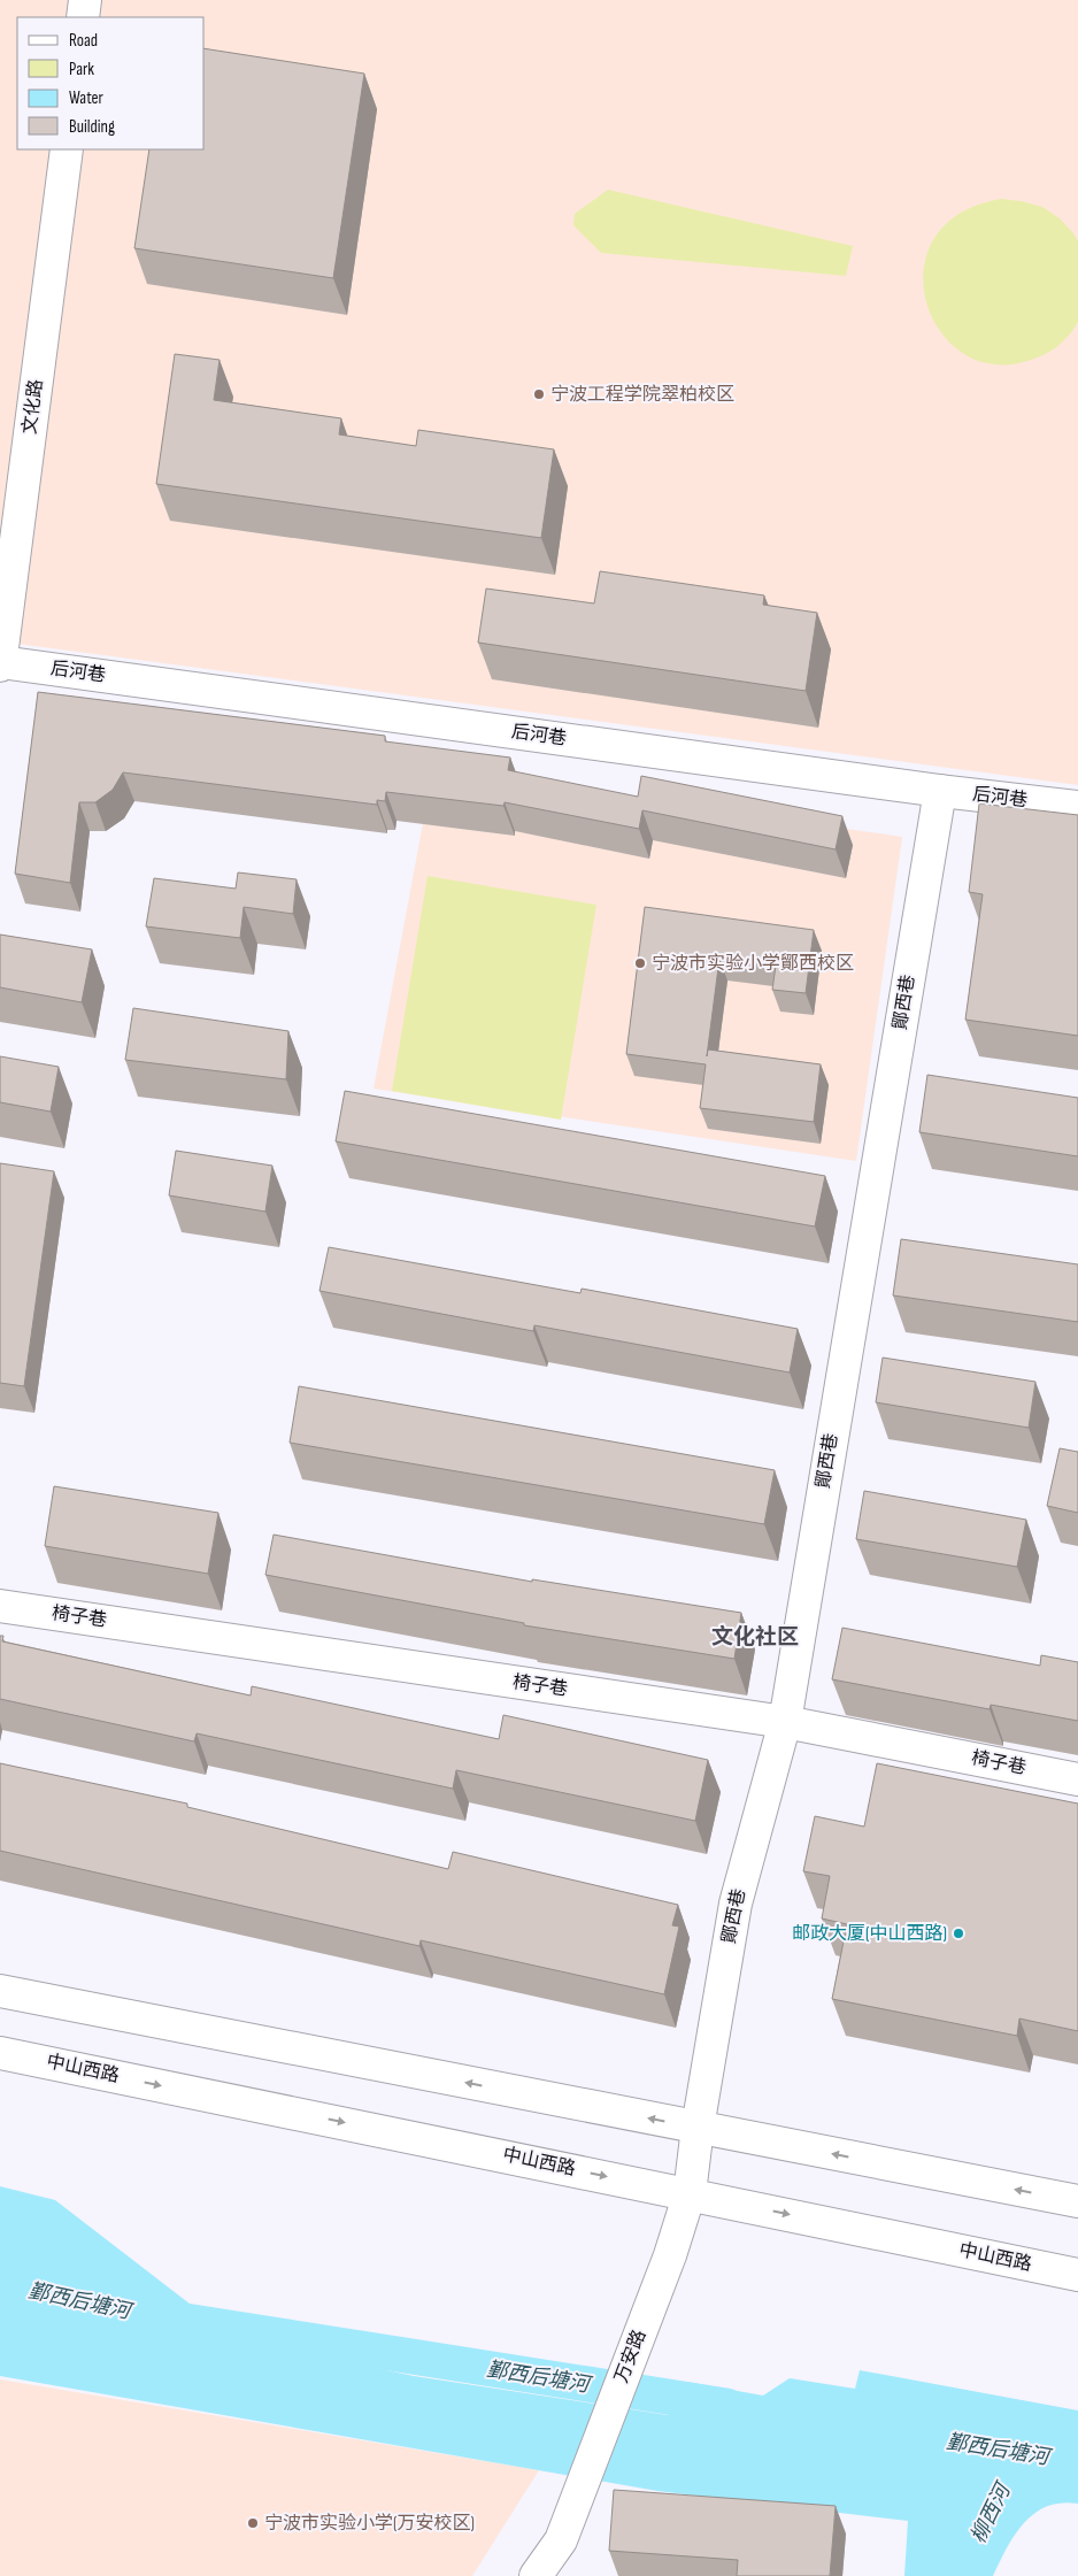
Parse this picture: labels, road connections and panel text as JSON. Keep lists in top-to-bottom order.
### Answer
{
  "streets": {
    "street": [
      "文化路",
      "后河巷",
      "鄮西巷",
      "椅子巷",
      "中山西路",
      "万安路"
    ]
  },
  "crossings": [
    ["文化路", "后河巷"],
    ["后河巷", "鄮西巷"],
    ["鄮西巷", "椅子巷"],
    ["鄮西巷", "万安路"],
    ["中山西路", "万安路"]
  ],
  "districts": ["文化社区"],
  "water": ["鄞西后塘河", "柳西河"],
  "places": [
    "宁波工程学院翠柏校区",
    "宁波市实验小学鄮西校区",
    "邮政大厦(中山西路)",
    "宁波市实验小学(万安校区)"
  ],
  "legend": [
    "Road",
    "Park",
    "Water",
    "Building"
  ]
}
